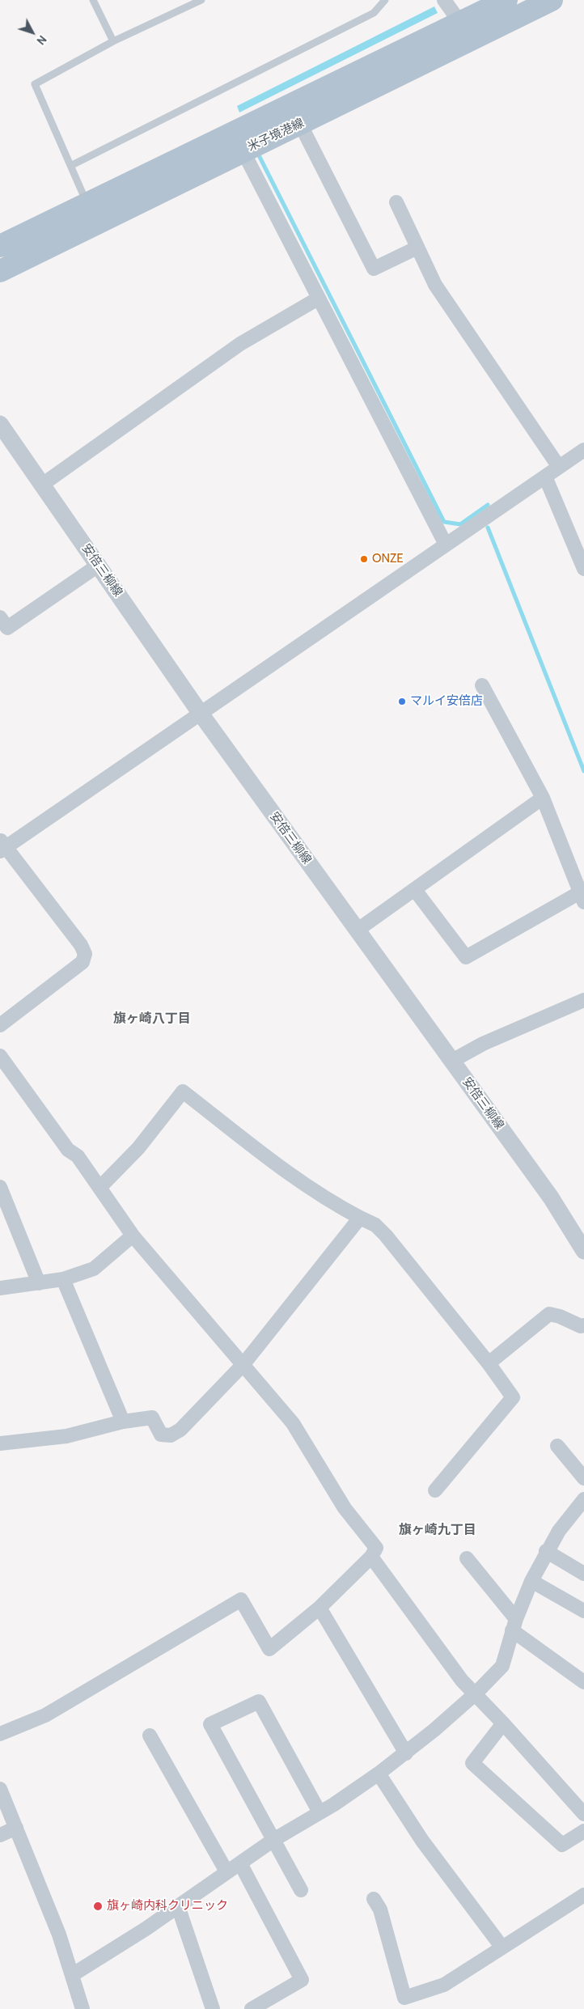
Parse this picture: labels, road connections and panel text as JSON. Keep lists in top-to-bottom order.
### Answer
{
  "streets": {
    "main road": ["米子境港線"],
    "street": ["安倍三柳線"]
  },
  "districts": ["旗ヶ崎八丁目", "旗ヶ崎九丁目"],
  "places": ["ONZE", "マルイ安倍店", "旗ヶ崎内科クリニック"],
  "north": "bottom right"
}
